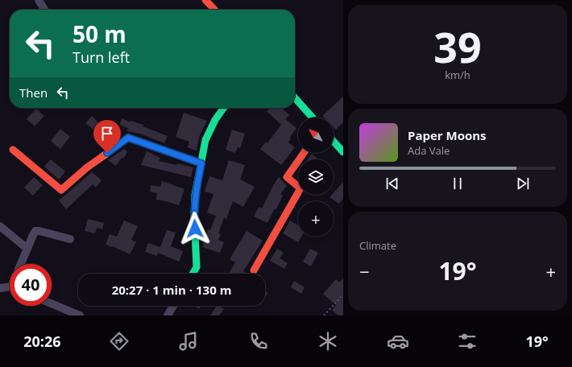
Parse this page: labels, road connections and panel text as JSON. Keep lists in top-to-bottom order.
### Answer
{
  "north": "top left",
  "page": {
    "tile": [
      ["39", "km/h"],
      "Climate"
    ],
    "turn": ["50 m", "Turn left"],
    "then": "Then",
    "map_buttons": "+",
    "song": ["Paper Moons", "Ada Vale"],
    "heat": ["−", "19°", "+"],
    "limit": "40",
    "trip": "20:27 · 1 min · 130 m",
    "tabs": ["20:26", "19°"]
  }
}
